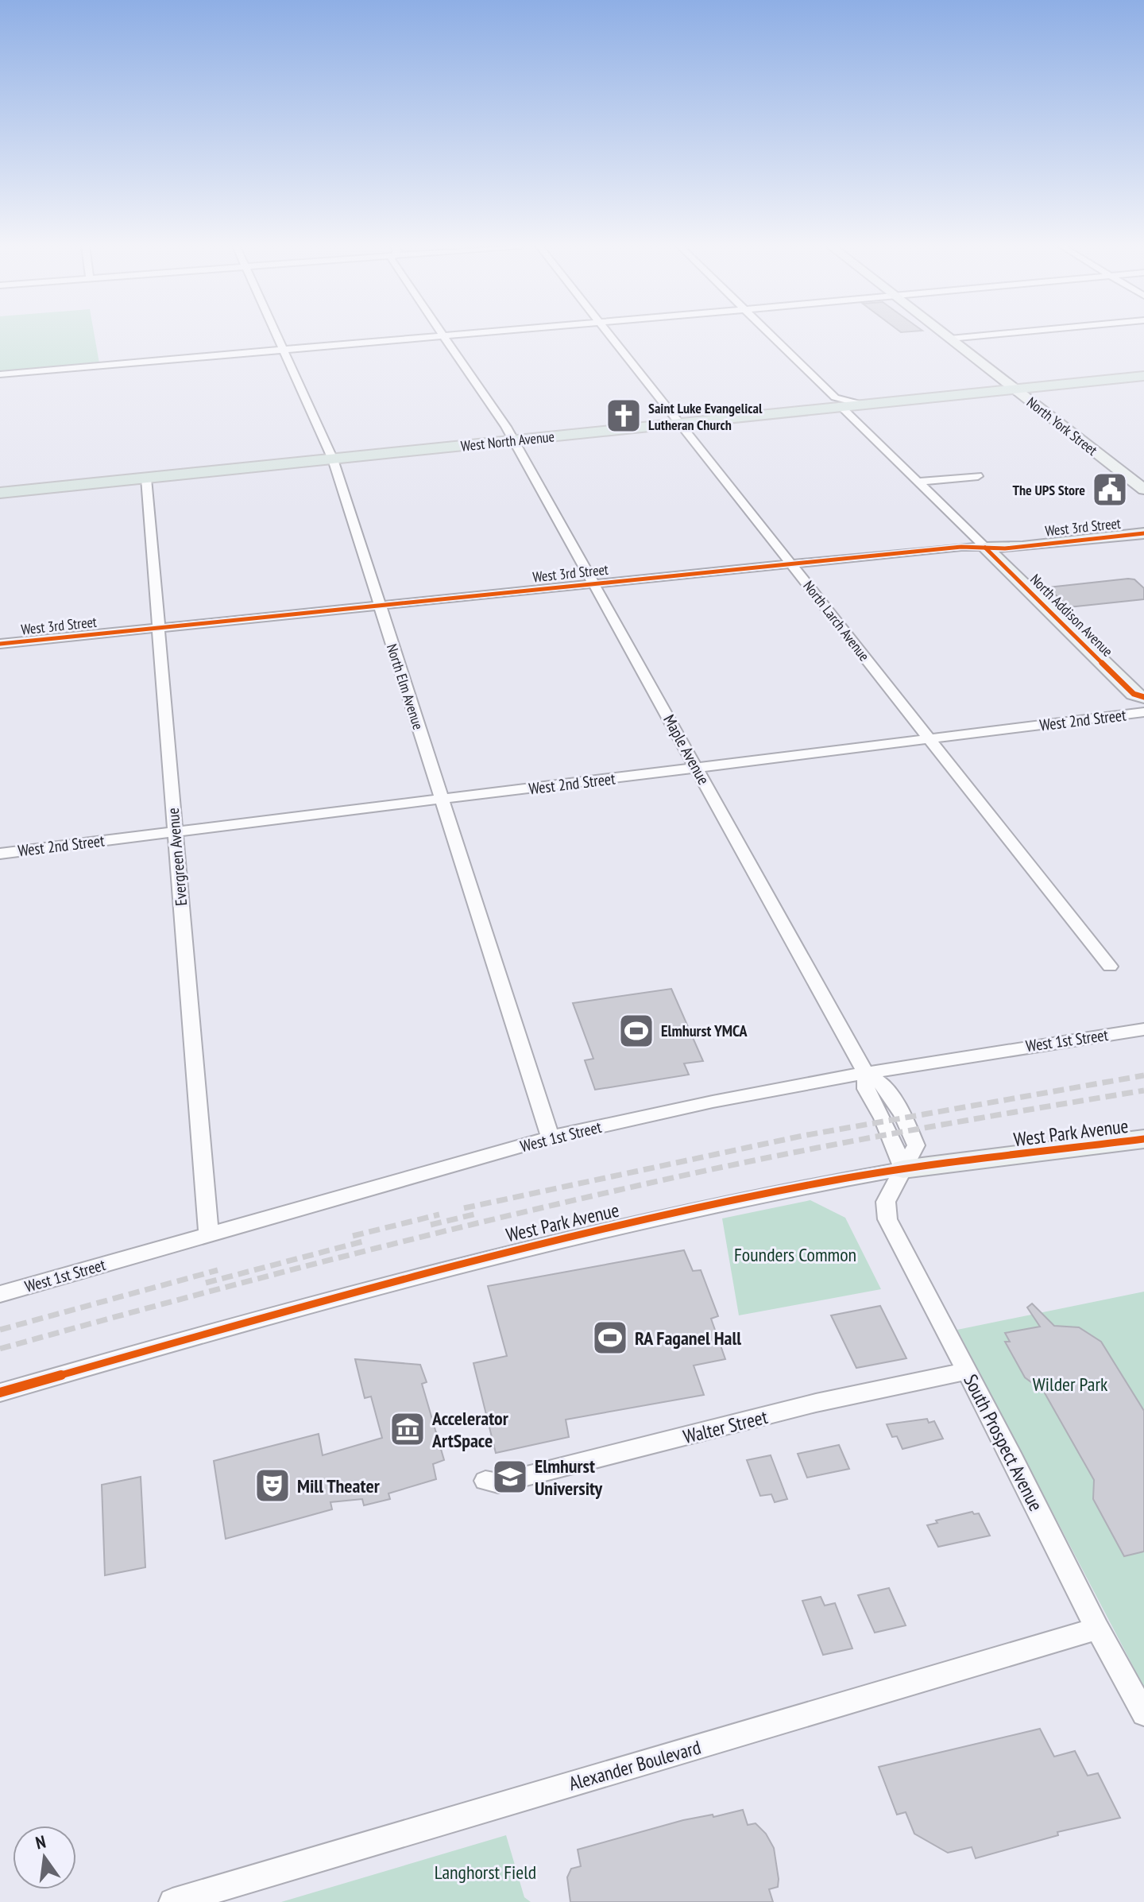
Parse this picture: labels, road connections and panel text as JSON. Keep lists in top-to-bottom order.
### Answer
{
  "streets": {
    "main road": [
      "North York Street",
      "West North Avenue",
      "West 3rd Street",
      "North Addison Avenue",
      "West Park Avenue"
    ],
    "street": [
      "North Larch Avenue",
      "North Elm Avenue",
      "West 2nd Street",
      "Maple Avenue",
      "Evergreen Avenue",
      "West 1st Street",
      "Walter Street",
      "South Prospect Avenue",
      "Alexander Boulevard"
    ]
  },
  "crossings": [
    ["North York Street", "West North Avenue"],
    ["West North Avenue", "North Addison Avenue"],
    ["West North Avenue", "North Larch Avenue"],
    ["West North Avenue", "North Elm Avenue"],
    ["West North Avenue", "Maple Avenue"],
    ["West North Avenue", "Evergreen Avenue"],
    ["West 3rd Street", "North Addison Avenue"],
    ["West 3rd Street", "North Larch Avenue"],
    ["West 3rd Street", "North Elm Avenue"],
    ["West 3rd Street", "Maple Avenue"],
    ["West 3rd Street", "Evergreen Avenue"],
    ["North Addison Avenue", "West 2nd Street"],
    ["North Larch Avenue", "West 2nd Street"],
    ["North Elm Avenue", "West 2nd Street"],
    ["North Elm Avenue", "West 1st Street"],
    ["West 2nd Street", "Maple Avenue"],
    ["West 2nd Street", "Evergreen Avenue"],
    ["Maple Avenue", "West 1st Street"],
    ["Maple Avenue", "West Park Avenue"],
    ["Maple Avenue", "South Prospect Avenue"],
    ["Evergreen Avenue", "West 1st Street"],
    ["West Park Avenue", "South Prospect Avenue"],
    ["Walter Street", "South Prospect Avenue"],
    ["South Prospect Avenue", "Alexander Boulevard"]
  ],
  "parks": ["Founders Common", "Wilder Park", "Langhorst Field"],
  "places": {
    "church": ["Saint Luke Evangelical Lutheran Church"],
    "public building": ["The UPS Store"],
    "sports": ["Elmhurst YMCA", "RA Faganel Hall"],
    "museum": ["Accelerator ArtSpace"],
    "school or university": ["Elmhurst University"],
    "theatre": ["Mill Theater"]
  },
  "north": "top"
}
